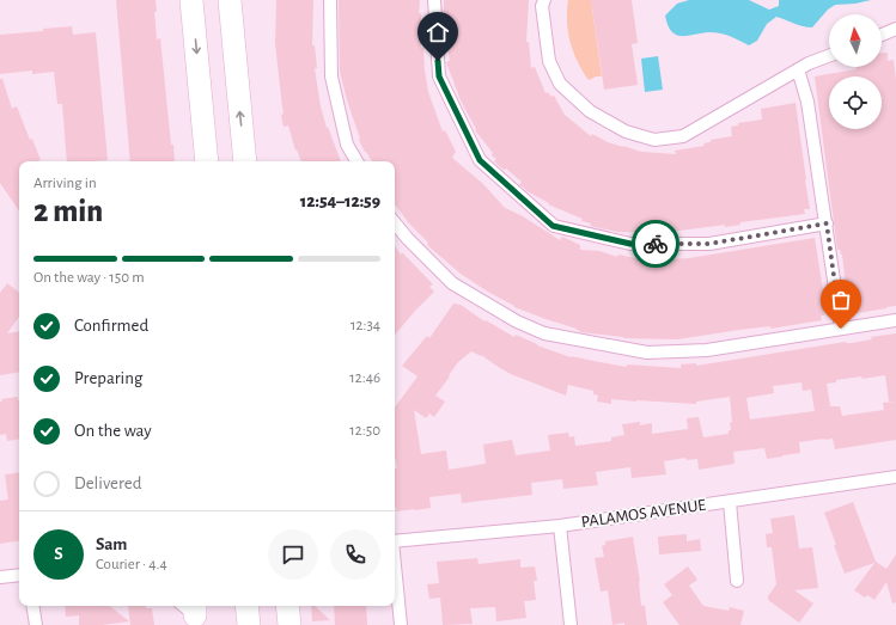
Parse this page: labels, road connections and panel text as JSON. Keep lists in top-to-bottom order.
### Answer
{
  "streets": {
    "street": ["PALAMOS AVENUE"]
  },
  "north": "top",
  "page": {
    "heading": ["2 min", "Arriving in", "12:54–12:59"],
    "panel": ["Sam", "Courier · 4.4"],
    "bar": "On the way · 150 m",
    "list": [
      ["Confirmed", "12:34"],
      ["Preparing", "12:46"],
      ["On the way", "12:50"],
      "Delivered"
    ],
    "round": "S"
  }
}
